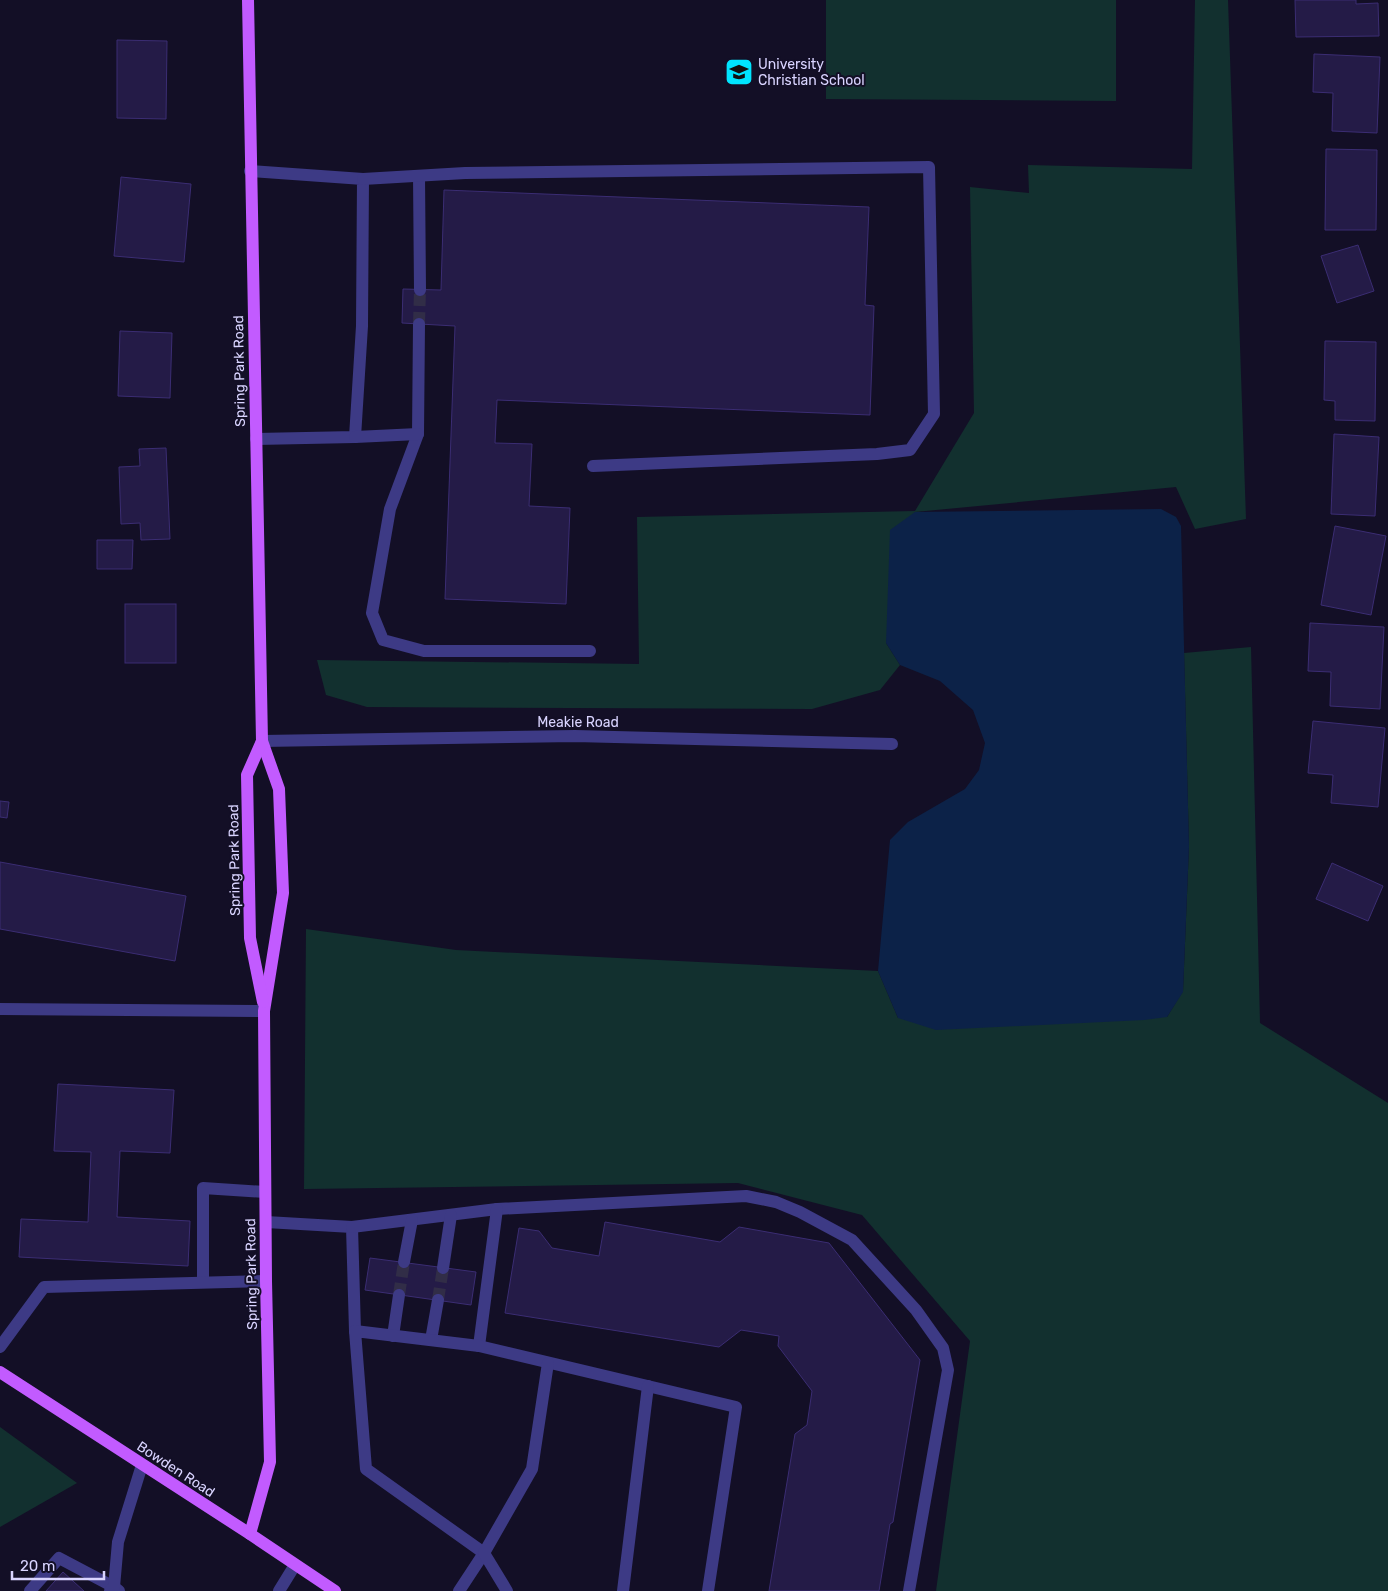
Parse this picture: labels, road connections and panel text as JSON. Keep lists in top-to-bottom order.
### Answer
{
  "streets": {
    "main road": ["Spring Park Road", "Bowden Road"],
    "street": ["Meakie Road"]
  },
  "crossings": [
    ["Spring Park Road", "Meakie Road"],
    ["Spring Park Road", "Bowden Road"]
  ],
  "places": {
    "school or university": ["University Christian School"]
  },
  "scale_bar": "20 m"
}
